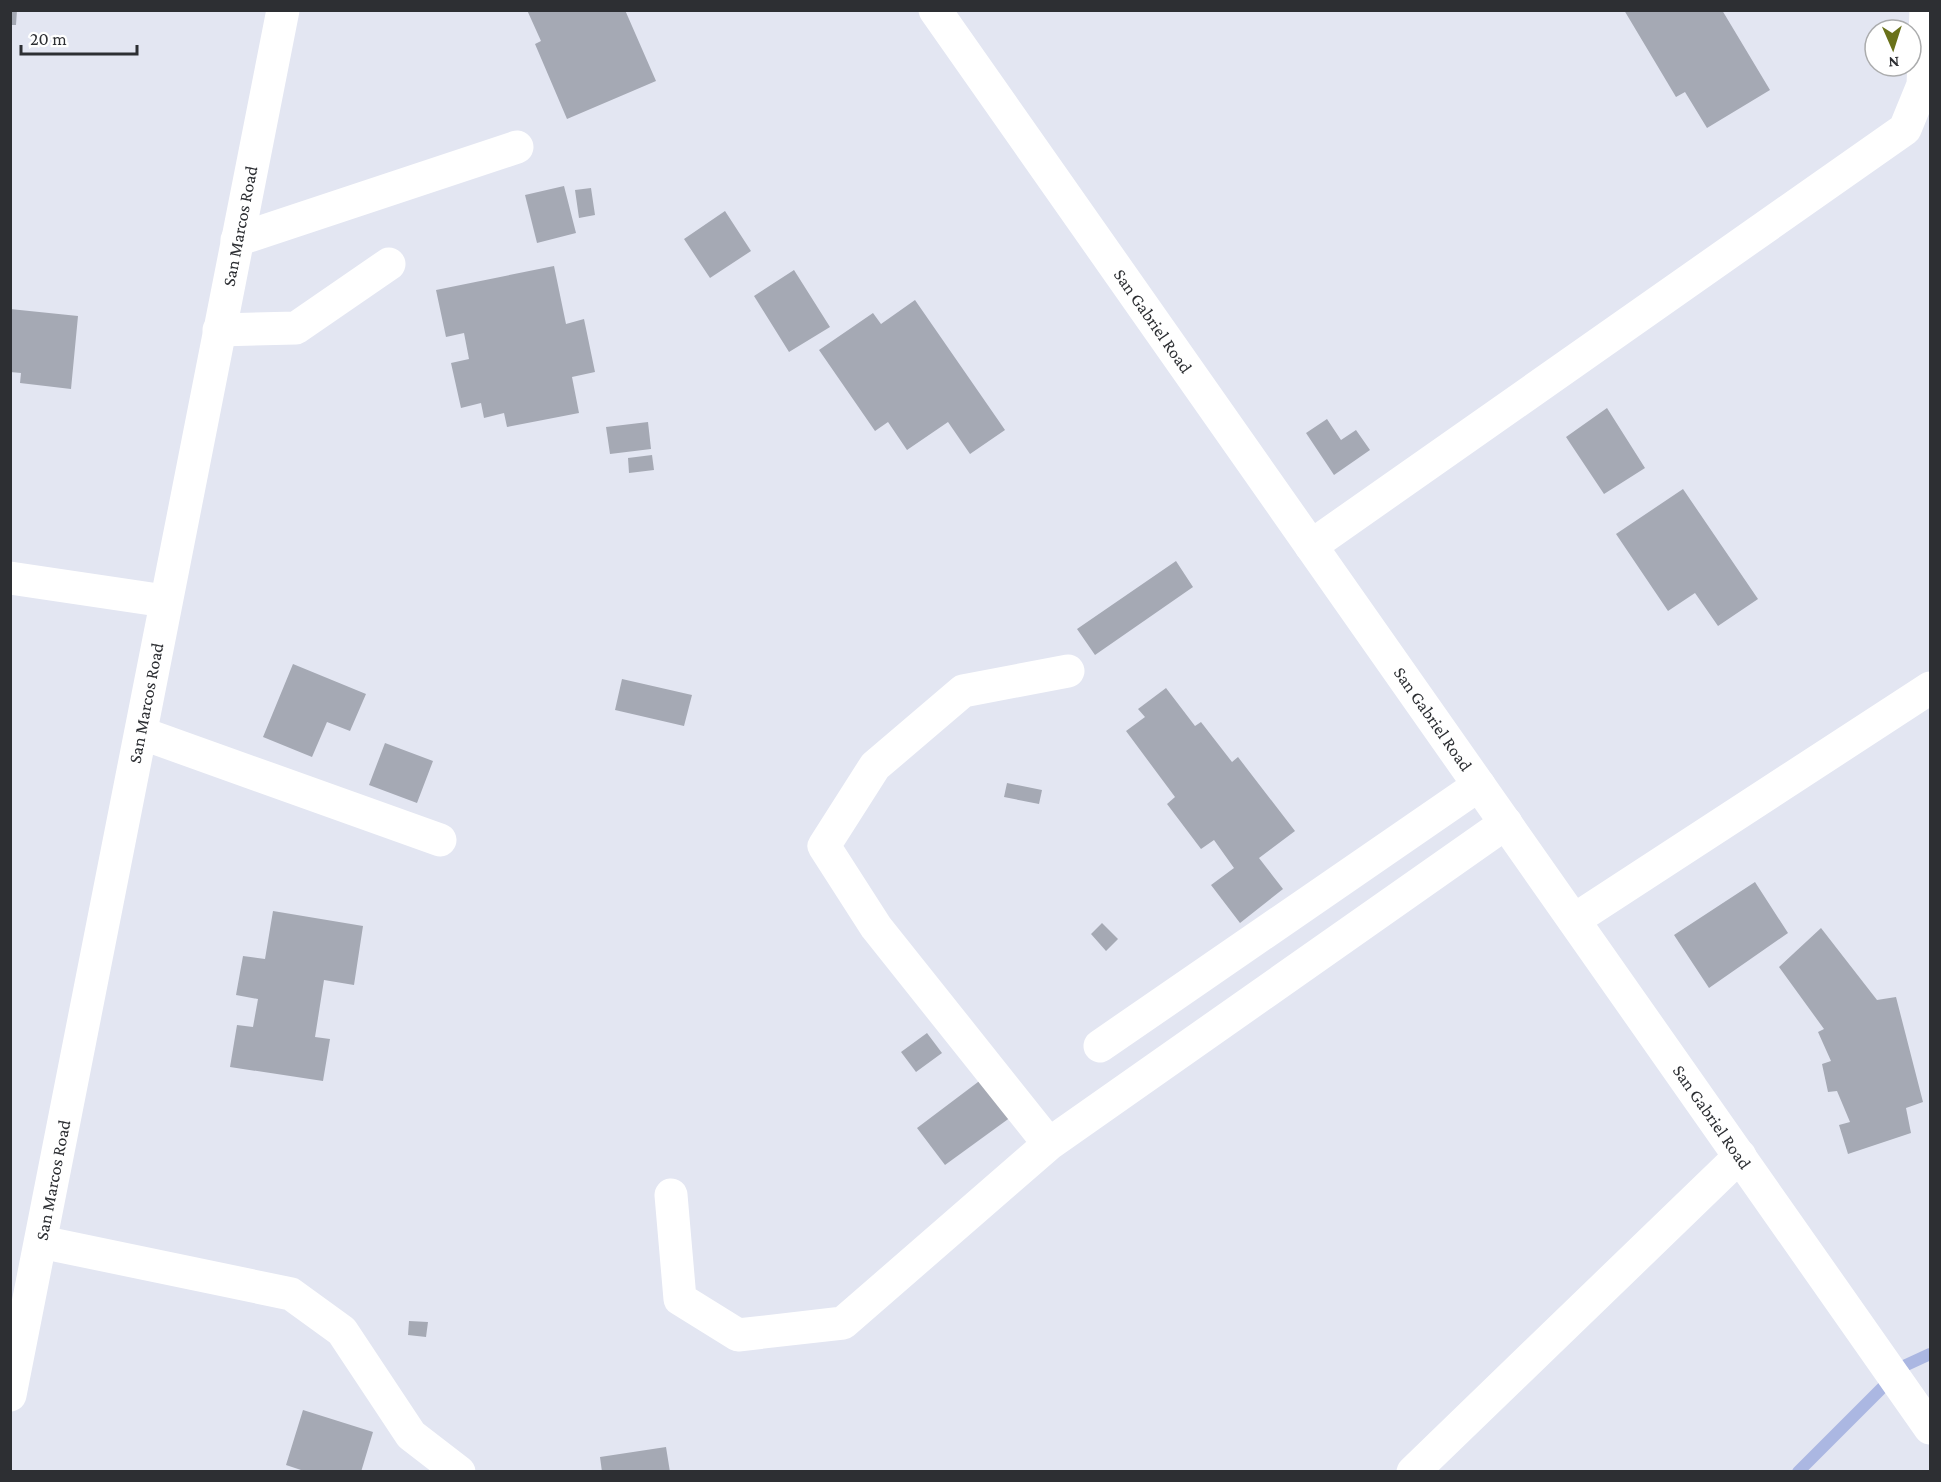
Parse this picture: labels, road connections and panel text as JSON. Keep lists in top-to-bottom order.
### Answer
{
  "streets": {
    "street": ["San Marcos Road", "San Gabriel Road"]
  },
  "scale_bar": "20 m",
  "north": "bottom"
}
